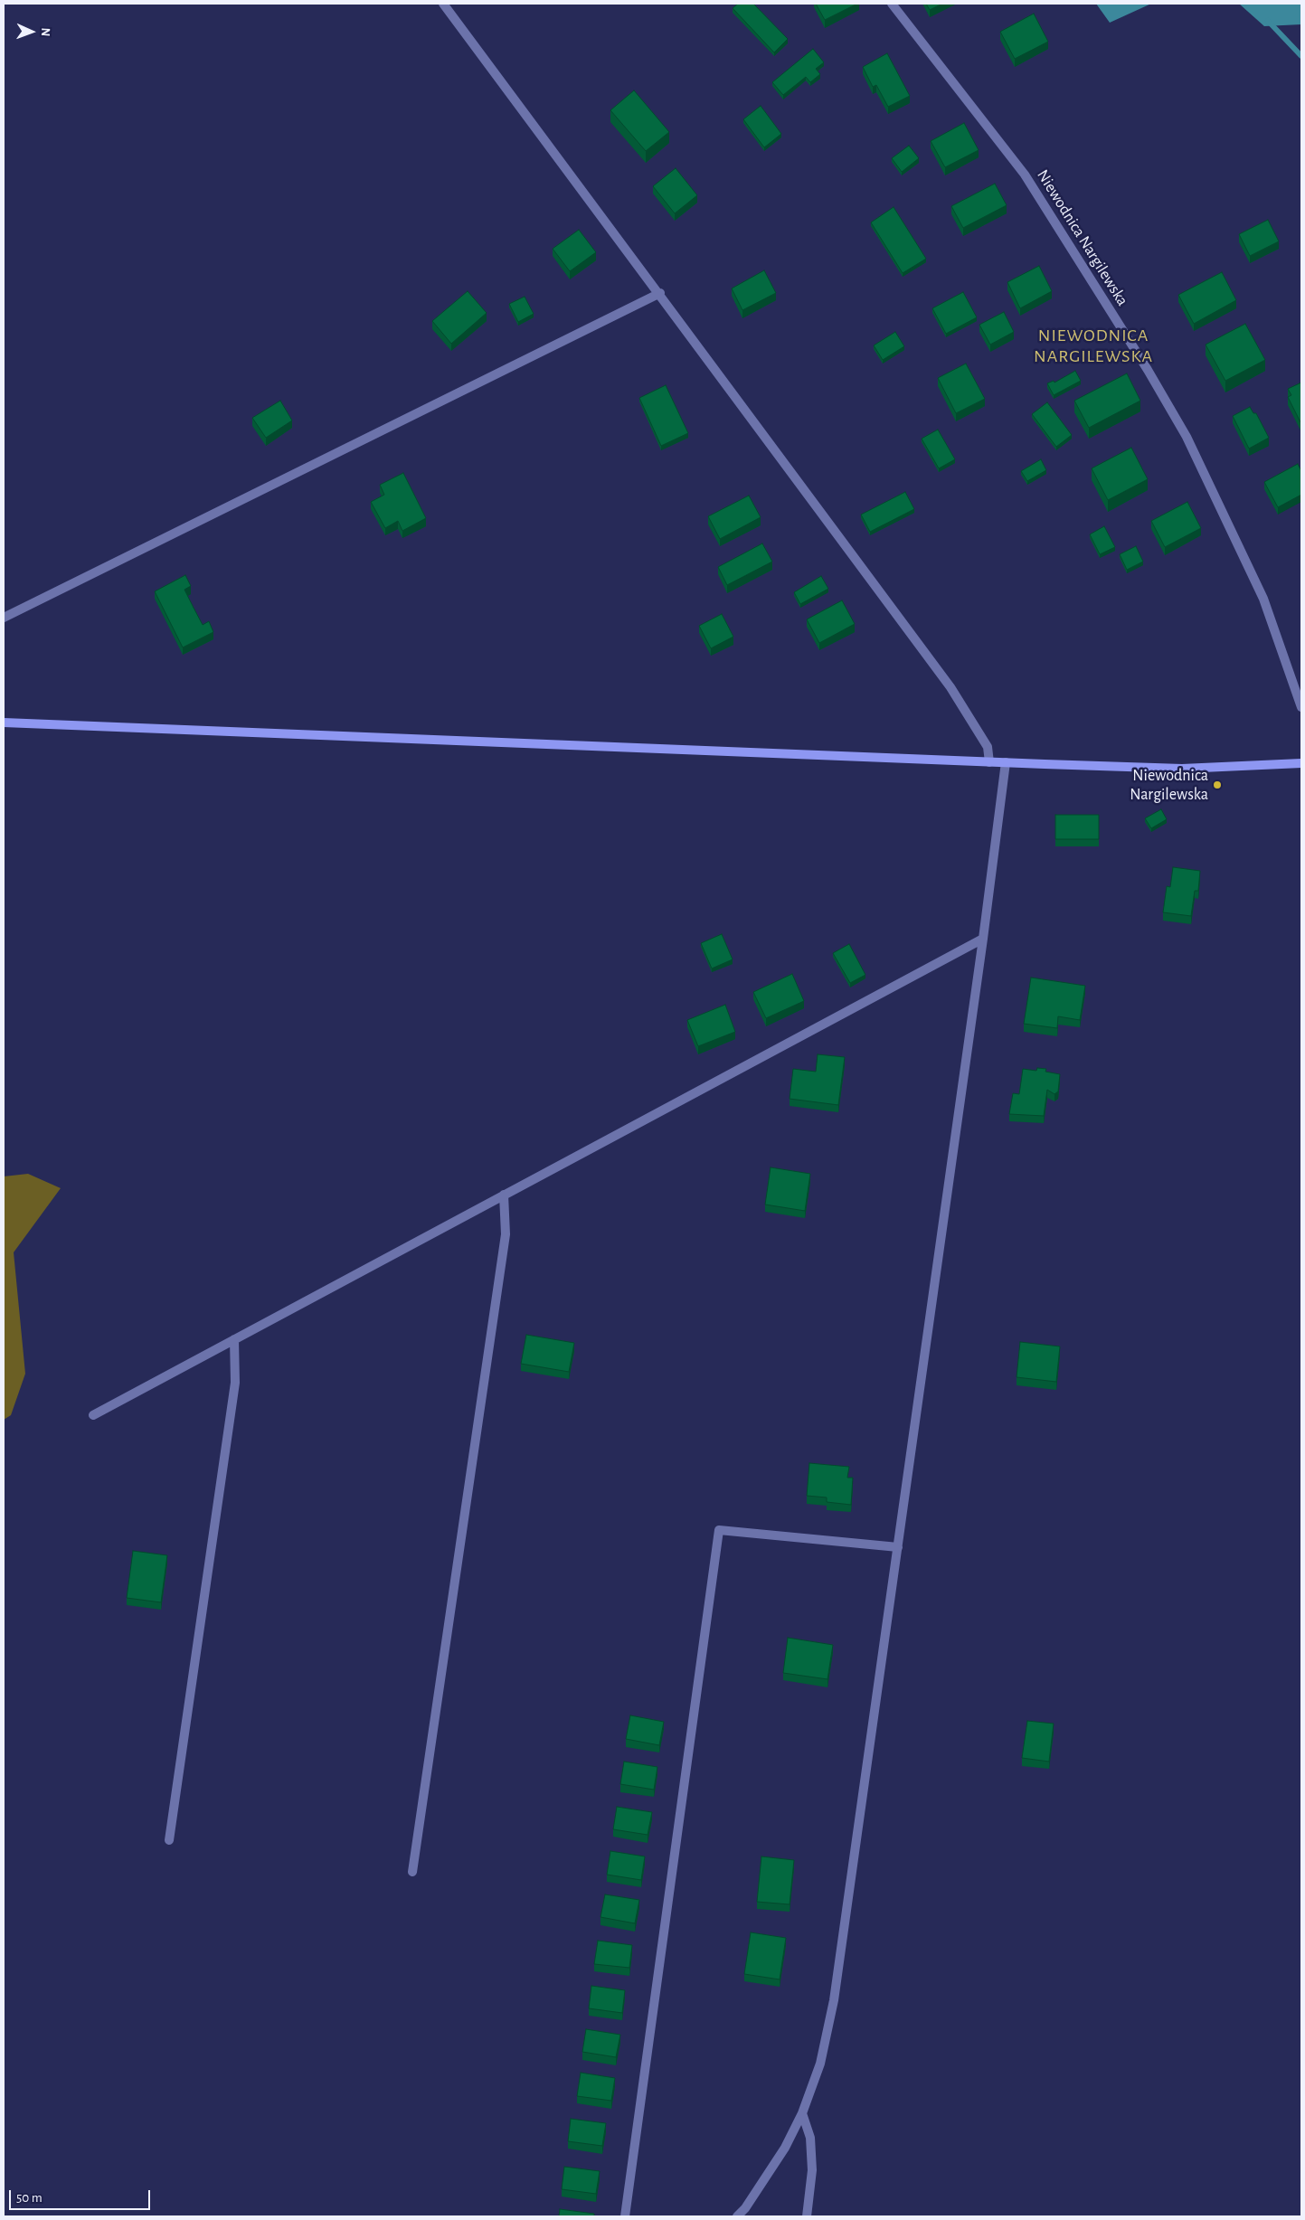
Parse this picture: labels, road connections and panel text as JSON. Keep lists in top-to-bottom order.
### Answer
{
  "streets": {
    "street": ["Niewodnica Nargilewska"]
  },
  "districts": ["NIEWODNICA NARGILEWSKA"],
  "places": ["Niewodnica Nargilewska"],
  "scale_bar": "50 m",
  "north": "right"
}
